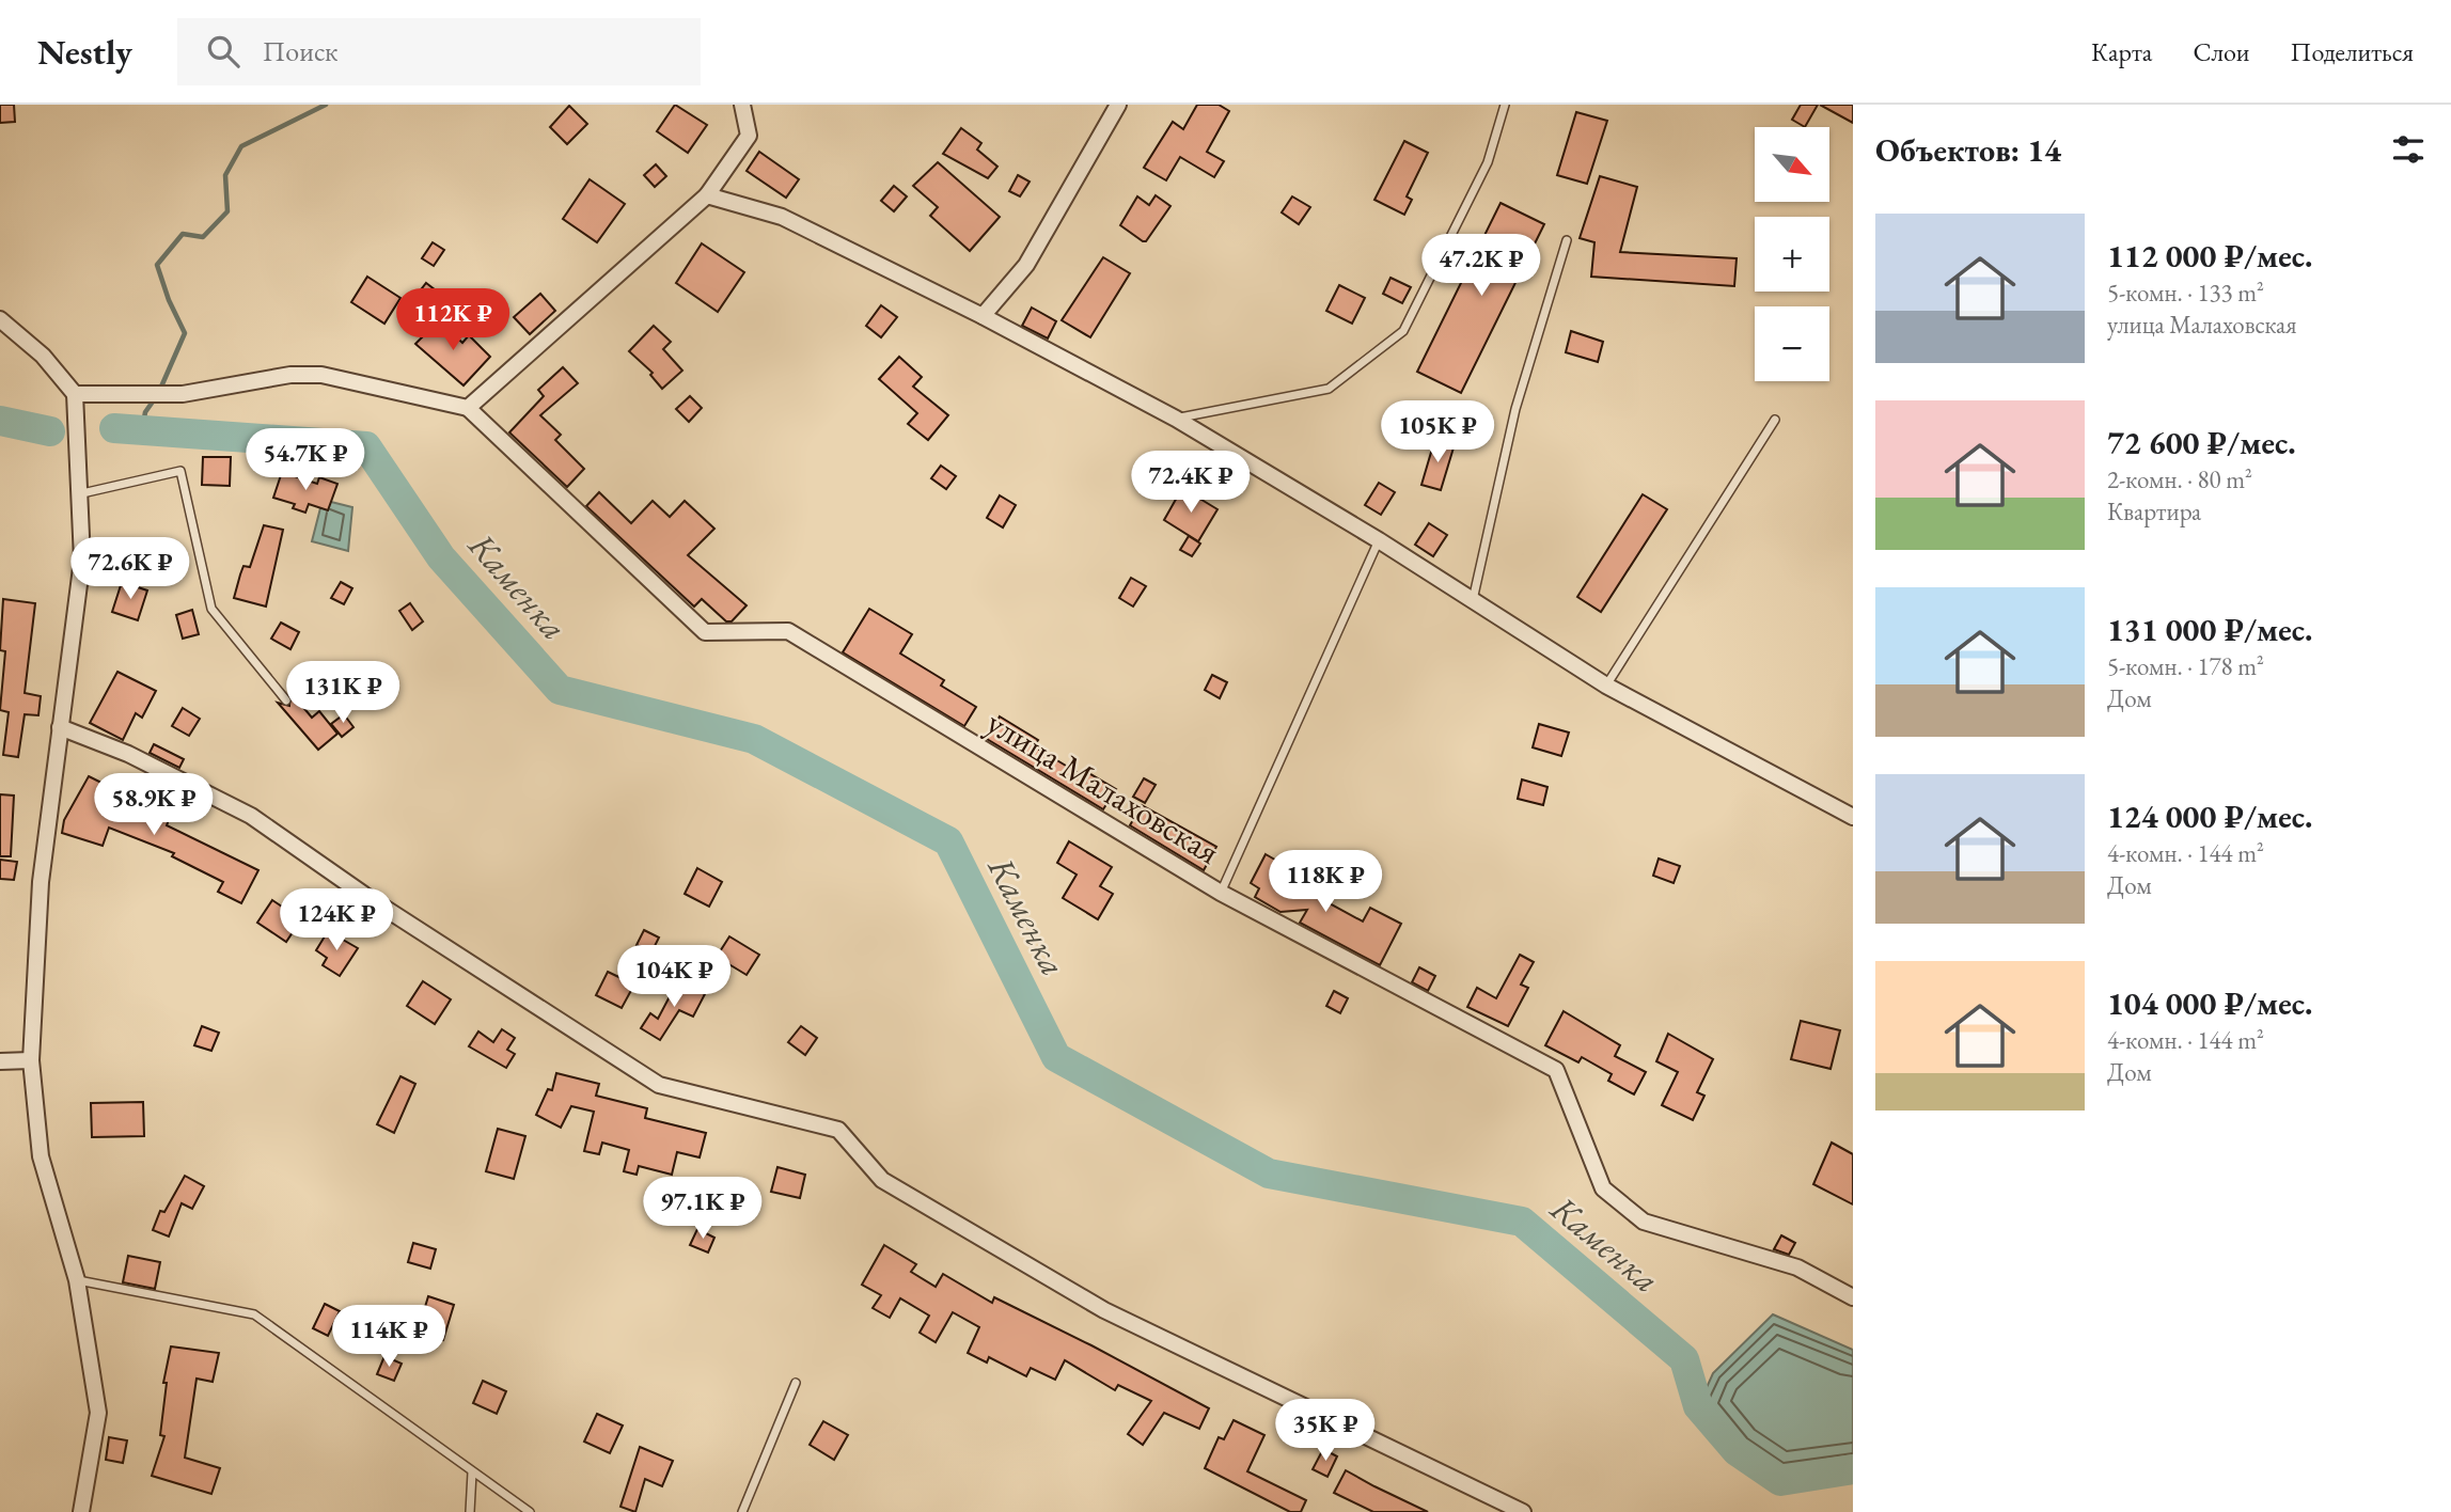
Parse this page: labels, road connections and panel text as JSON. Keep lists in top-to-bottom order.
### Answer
{
  "streets": {
    "street": ["улица Малаховская"]
  },
  "water": ["Каменка"],
  "north": "bottom right",
  "page": {
    "header": "Nestly",
    "search": "Поиск",
    "nav": ["Карта", "Слои", "Поделиться"],
    "heading": "Объектов: 14",
    "map_buttons": ["+", "−"],
    "list": [
      {
        "name": "112 000 ₽/мес.",
        "note": "5-комн. · 133 m² · улица Малаховская"
      },
      {
        "name": "72 600 ₽/мес.",
        "note": "2-комн. · 80 m² · Квартира"
      },
      {
        "name": "131 000 ₽/мес.",
        "note": "5-комн. · 178 m² · Дом"
      },
      {
        "name": "124 000 ₽/мес.",
        "note": "4-комн. · 144 m² · Дом"
      },
      {
        "name": "104 000 ₽/мес.",
        "note": "4-комн. · 144 m² · Дом"
      }
    ],
    "price": [
      "47.2K ₽",
      "112K ₽",
      "105K ₽",
      "54.7K ₽",
      "72.4K ₽",
      "72.6K ₽",
      "131K ₽",
      "58.9K ₽",
      "118K ₽",
      "124K ₽",
      "104K ₽",
      "97.1K ₽",
      "114K ₽",
      "35K ₽"
    ]
  }
}
